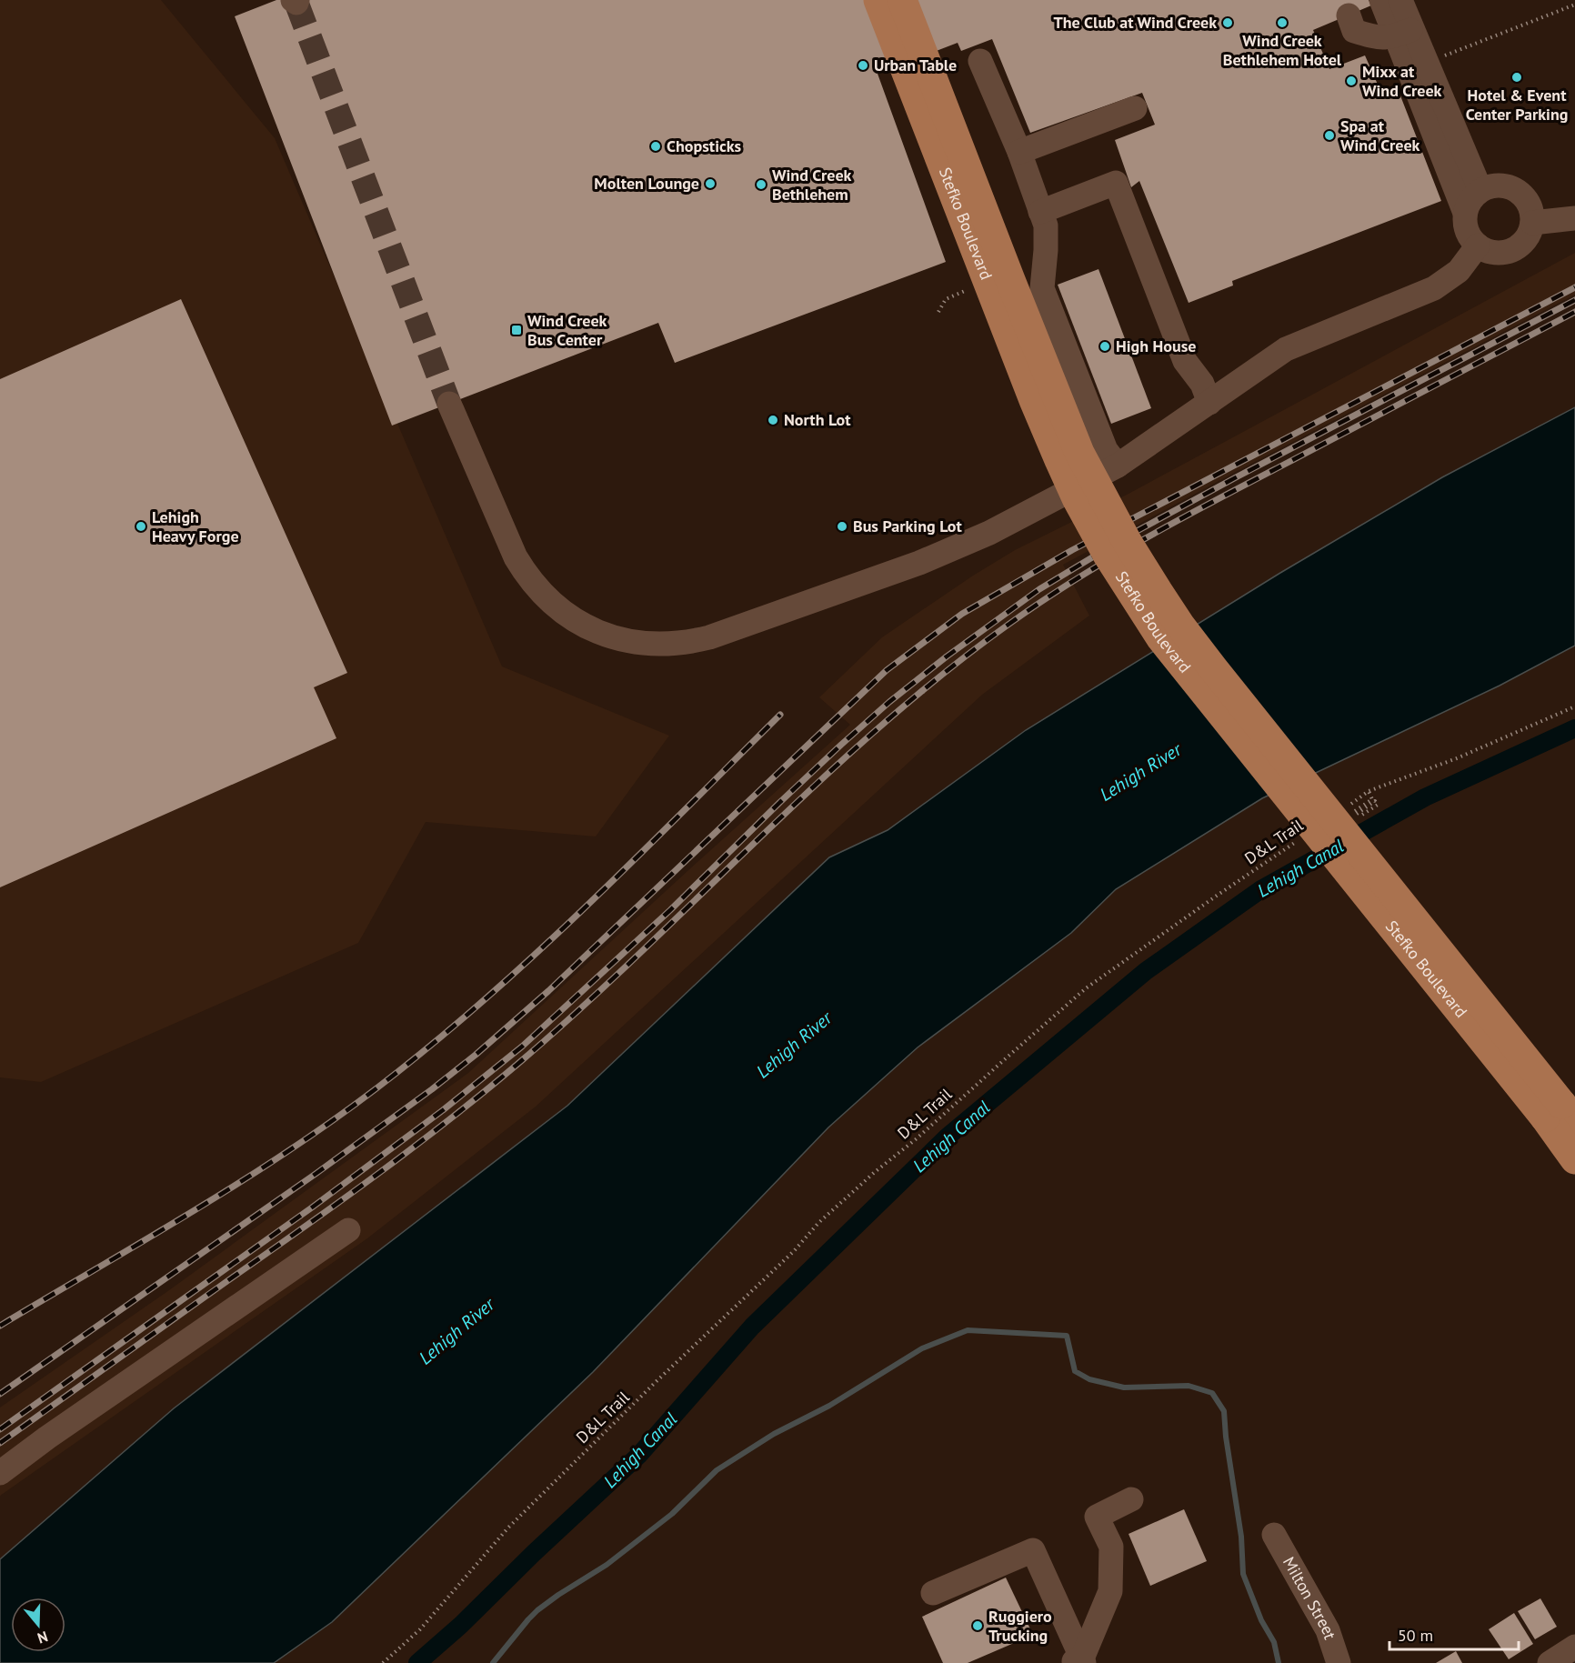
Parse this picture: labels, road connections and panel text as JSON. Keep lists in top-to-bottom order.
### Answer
{
  "streets": {
    "main road": ["Stefko Boulevard"],
    "street": ["Milton Street"],
    "path": ["D&L Trail"]
  },
  "water": ["Lehigh River", "Lehigh Canal"],
  "places": {
    "other": [
      "The Club at Wind Creek",
      "Wind Creek Bethlehem Hotel",
      "Urban Table",
      "Hotel & Event Center Parking",
      "Mixx at Wind Creek",
      "Spa at Wind Creek",
      "Chopsticks",
      "Molten Lounge",
      "Wind Creek Bethlehem",
      "High House",
      "North Lot",
      "Lehigh Heavy Forge",
      "Bus Parking Lot",
      "Ruggiero Trucking"
    ],
    "transit": ["Wind Creek Bus Center"]
  },
  "scale_bar": "50 m",
  "north": "bottom"
}
